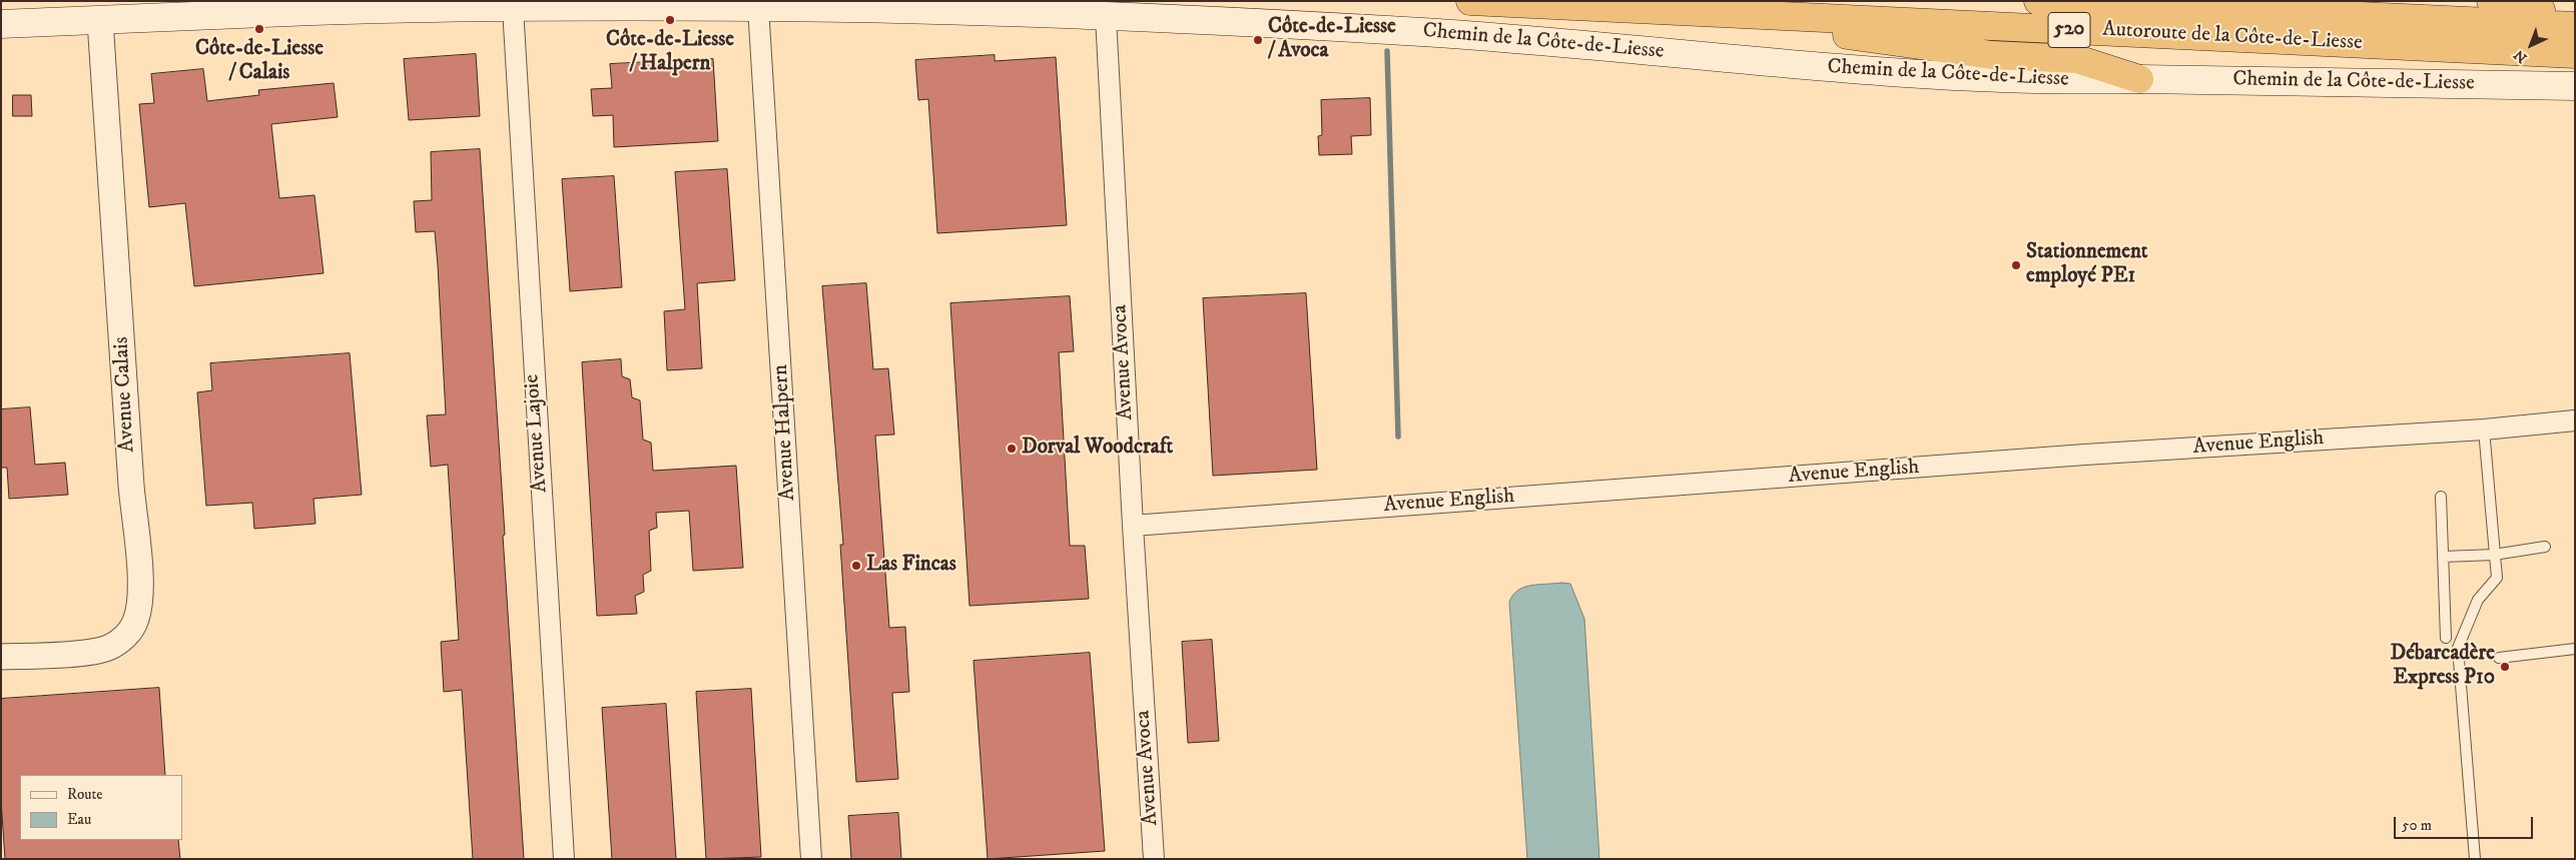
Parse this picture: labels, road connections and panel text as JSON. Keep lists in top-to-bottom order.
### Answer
{
  "streets": {
    "highway": ["520", "Autoroute de la Côte-de-Liesse"],
    "main road": ["Chemin de la Côte-de-Liesse"],
    "street": [
      "Avenue Avoca",
      "Avenue Calais",
      "Avenue Halpern",
      "Avenue Lajoie",
      "Avenue English"
    ]
  },
  "crossings": [
    ["Chemin de la Côte-de-Liesse", "Avenue Avoca"],
    ["Chemin de la Côte-de-Liesse", "Avenue Calais"],
    ["Chemin de la Côte-de-Liesse", "Avenue Halpern"],
    ["Chemin de la Côte-de-Liesse", "Avenue Lajoie"],
    ["Avenue Avoca", "Avenue English"]
  ],
  "places": [
    "Côte-de-Liesse / Halpern",
    "Côte-de-Liesse / Calais",
    "Côte-de-Liesse / Avoca",
    "Stationnement employé PE1",
    "Dorval Woodcraft",
    "Las Fincas",
    "Débarcadère Express P10"
  ],
  "legend": ["Route", "Eau"],
  "scale_bar": "50 m",
  "north": "bottom left"
}
